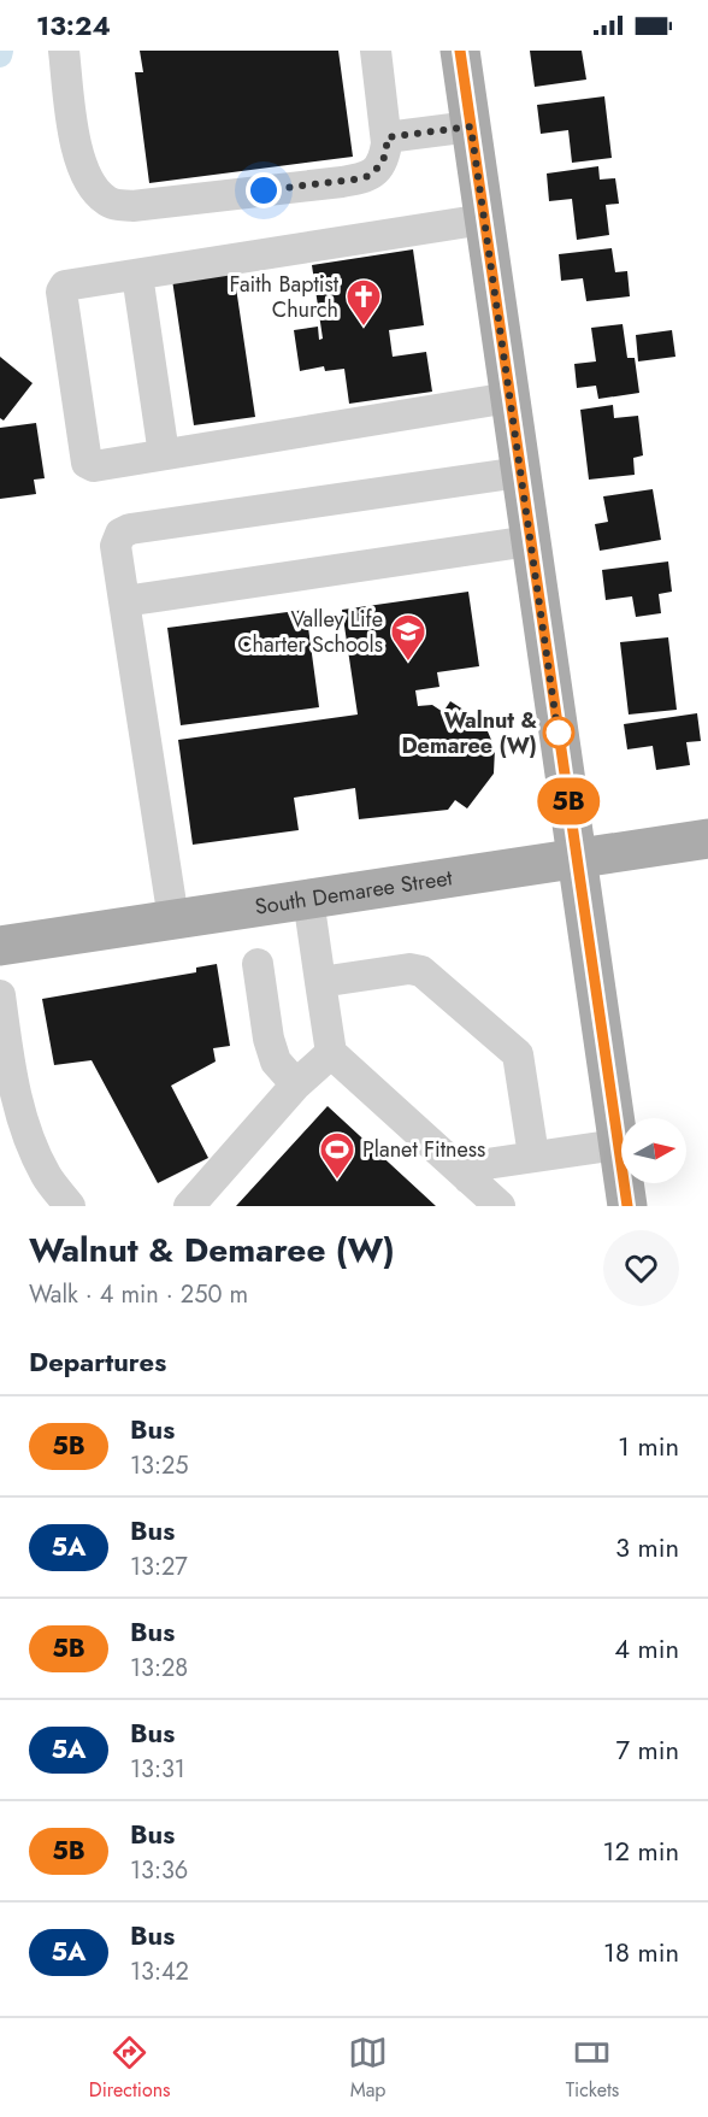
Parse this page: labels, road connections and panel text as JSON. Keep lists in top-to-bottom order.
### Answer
{
  "streets": {
    "main road": ["South Demaree Street"]
  },
  "places": {
    "church": ["Faith Baptist Church"],
    "school or university": ["Valley Life Charter Schools"],
    "other": ["Walnut & Demaree (W)"],
    "sports": ["Planet Fitness"]
  },
  "lines": ["bus line 5B"],
  "north": "right",
  "page": {
    "status": "13:24",
    "on_map": "5B",
    "heading": [
      ["Walnut & Demaree (W)", "Walk · 4 min · 250 m"],
      "Departures"
    ],
    "list": [
      {
        "mark": "5B",
        "name": "Bus",
        "note": "13:25",
        "value": "1 min"
      },
      {
        "mark": "5A",
        "name": "Bus",
        "note": "13:27",
        "value": "3 min"
      },
      {
        "mark": "5B",
        "name": "Bus",
        "note": "13:28",
        "value": "4 min"
      },
      {
        "mark": "5A",
        "name": "Bus",
        "note": "13:31",
        "value": "7 min"
      },
      {
        "mark": "5B",
        "name": "Bus",
        "note": "13:36",
        "value": "12 min"
      },
      {
        "mark": "5A",
        "name": "Bus",
        "note": "13:42",
        "value": "18 min"
      }
    ],
    "tabs": ["Directions", "Map", "Tickets"]
  }
}
